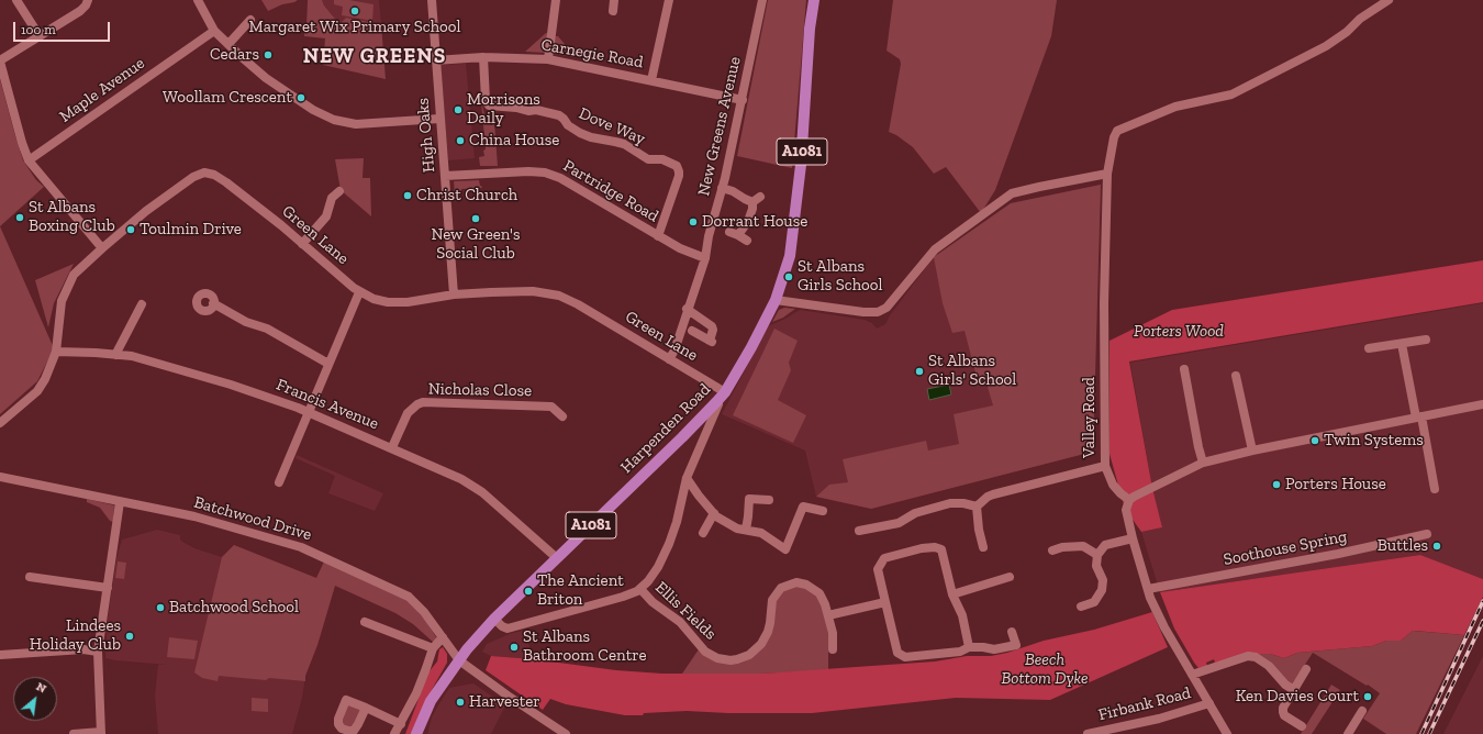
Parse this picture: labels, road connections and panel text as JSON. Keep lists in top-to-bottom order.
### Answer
{
  "streets": {
    "main road": ["A1081", "Harpenden Road"],
    "street": [
      "Carnegie Road",
      "Maple Avenue",
      "Dove Way",
      "New Greens Avenue",
      "High Oaks",
      "Partridge Road",
      "Green Lane",
      "Nicholas Close",
      "Francis Avenue",
      "Valley Road",
      "Batchwood Drive",
      "Soothouse Spring",
      "Ellis Fields",
      "Firbank Road"
    ]
  },
  "crossings": [
    ["Carnegie Road", "Dove Way"],
    ["Carnegie Road", "New Greens Avenue"],
    ["Carnegie Road", "High Oaks"],
    ["Dove Way", "Partridge Road"],
    ["New Greens Avenue", "Partridge Road"],
    ["New Greens Avenue", "Green Lane"],
    ["High Oaks", "Partridge Road"],
    ["High Oaks", "Green Lane"],
    ["Green Lane", "Francis Avenue"],
    ["Green Lane", "Harpenden Road"],
    ["Nicholas Close", "Francis Avenue"],
    ["Francis Avenue", "Harpenden Road"],
    ["Harpenden Road", "Batchwood Drive"]
  ],
  "districts": ["NEW GREENS"],
  "parks": ["Porters Wood", "Beech Bottom Dyke"],
  "places": [
    "Margaret Wix Primary School",
    "Cedars",
    "Woollam Crescent",
    "Morrisons Daily",
    "China House",
    "Christ Church",
    "St Albans Boxing Club",
    "New Green's Social Club",
    "Dorrant House",
    "Toulmin Drive",
    "St Albans Girls School",
    "St Albans Girls' School",
    "Twin Systems",
    "Porters House",
    "Buttles",
    "The Ancient Briton",
    "Batchwood School",
    "Lindees Holiday Club",
    "St Albans Bathroom Centre",
    "Ken Davies Court",
    "Harvester"
  ],
  "scale_bar": "100 m",
  "north": "top right"
}
